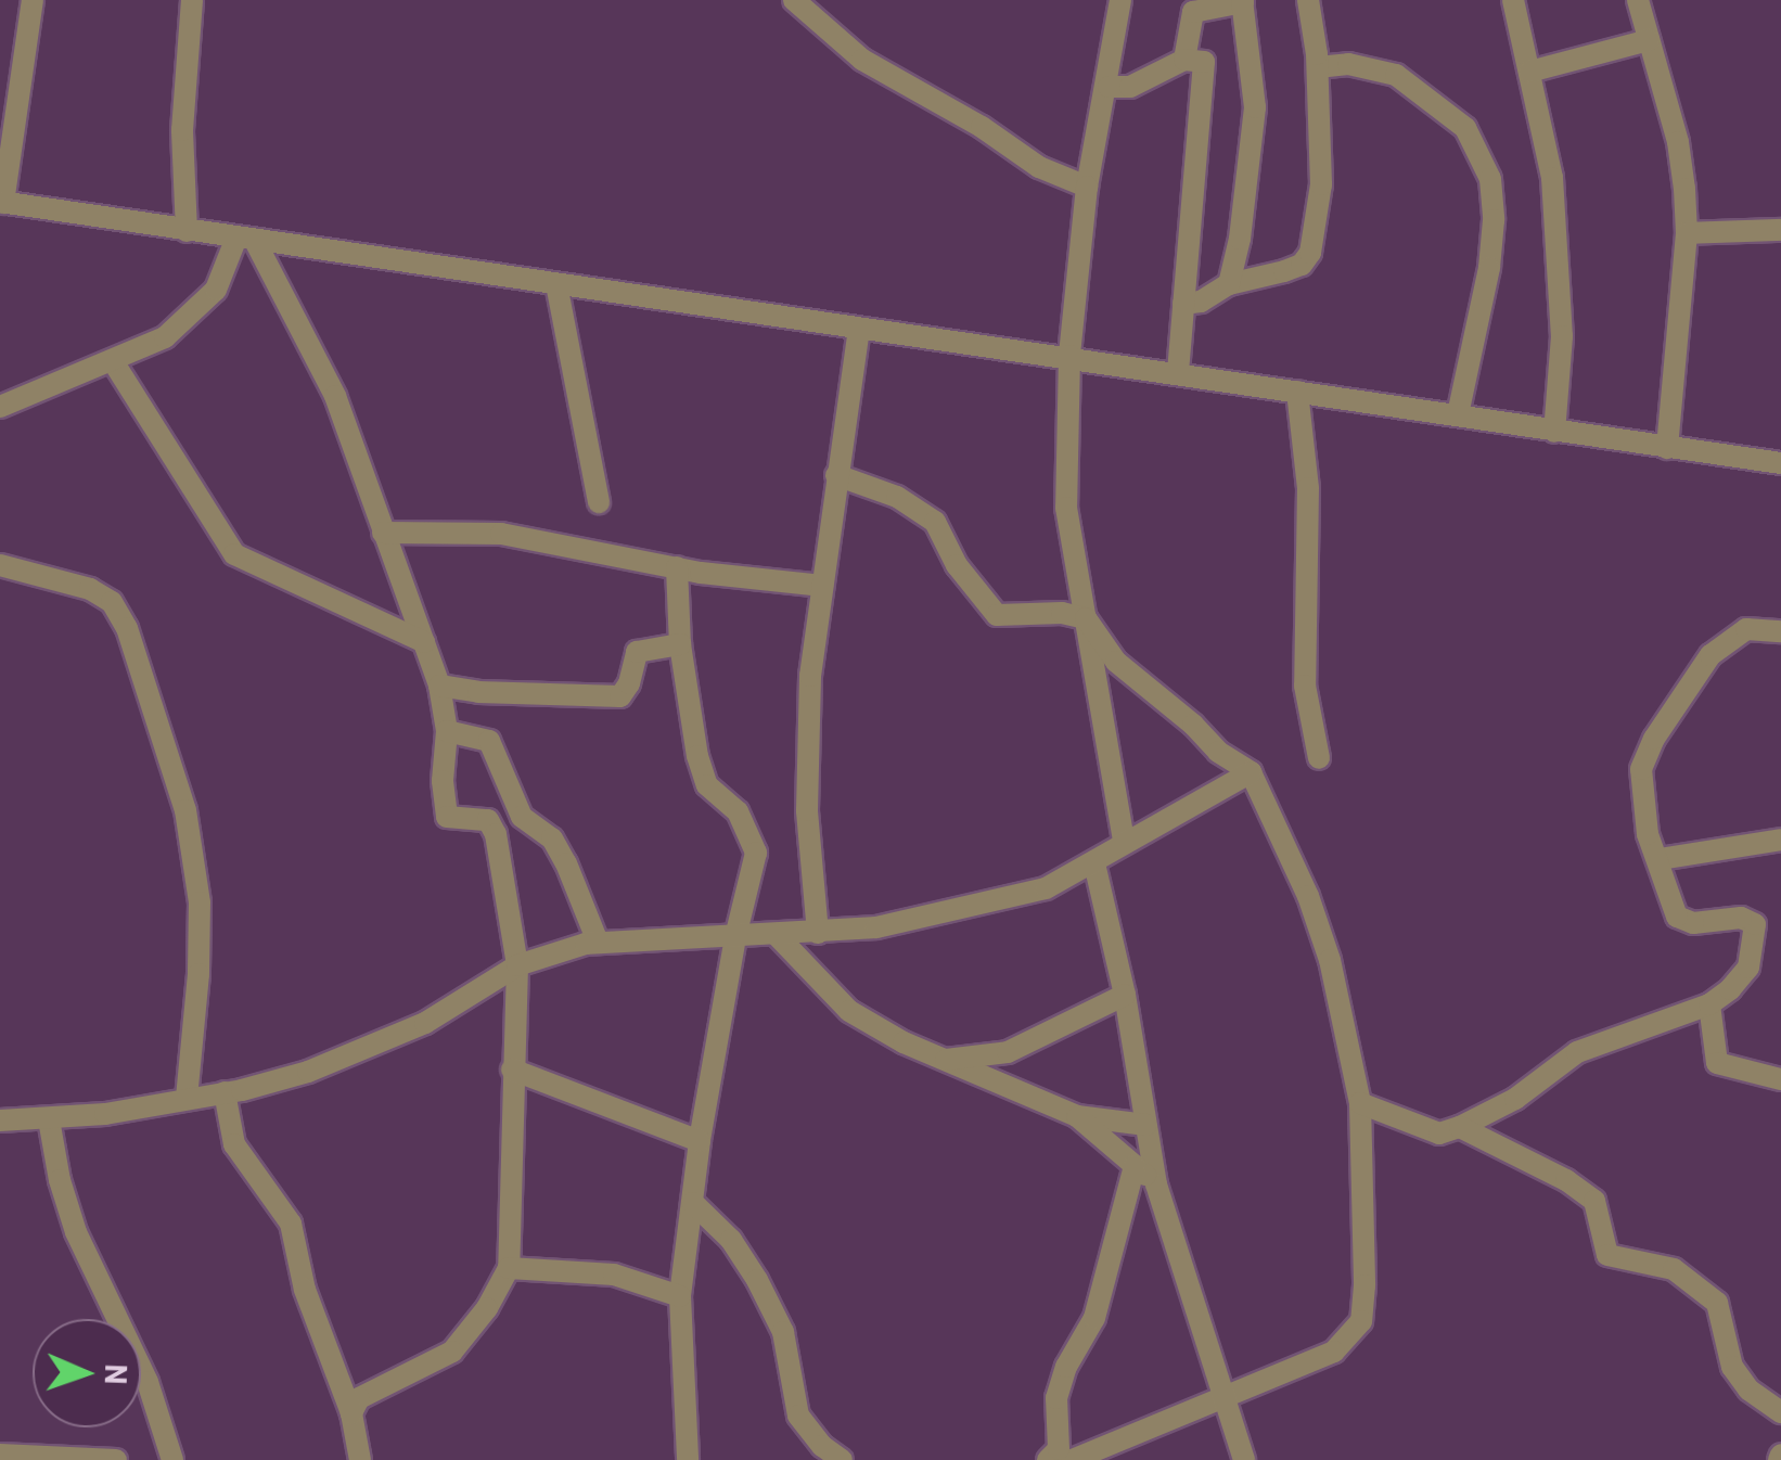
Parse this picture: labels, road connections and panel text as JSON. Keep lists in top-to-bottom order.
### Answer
{
  "north": "right"
}
